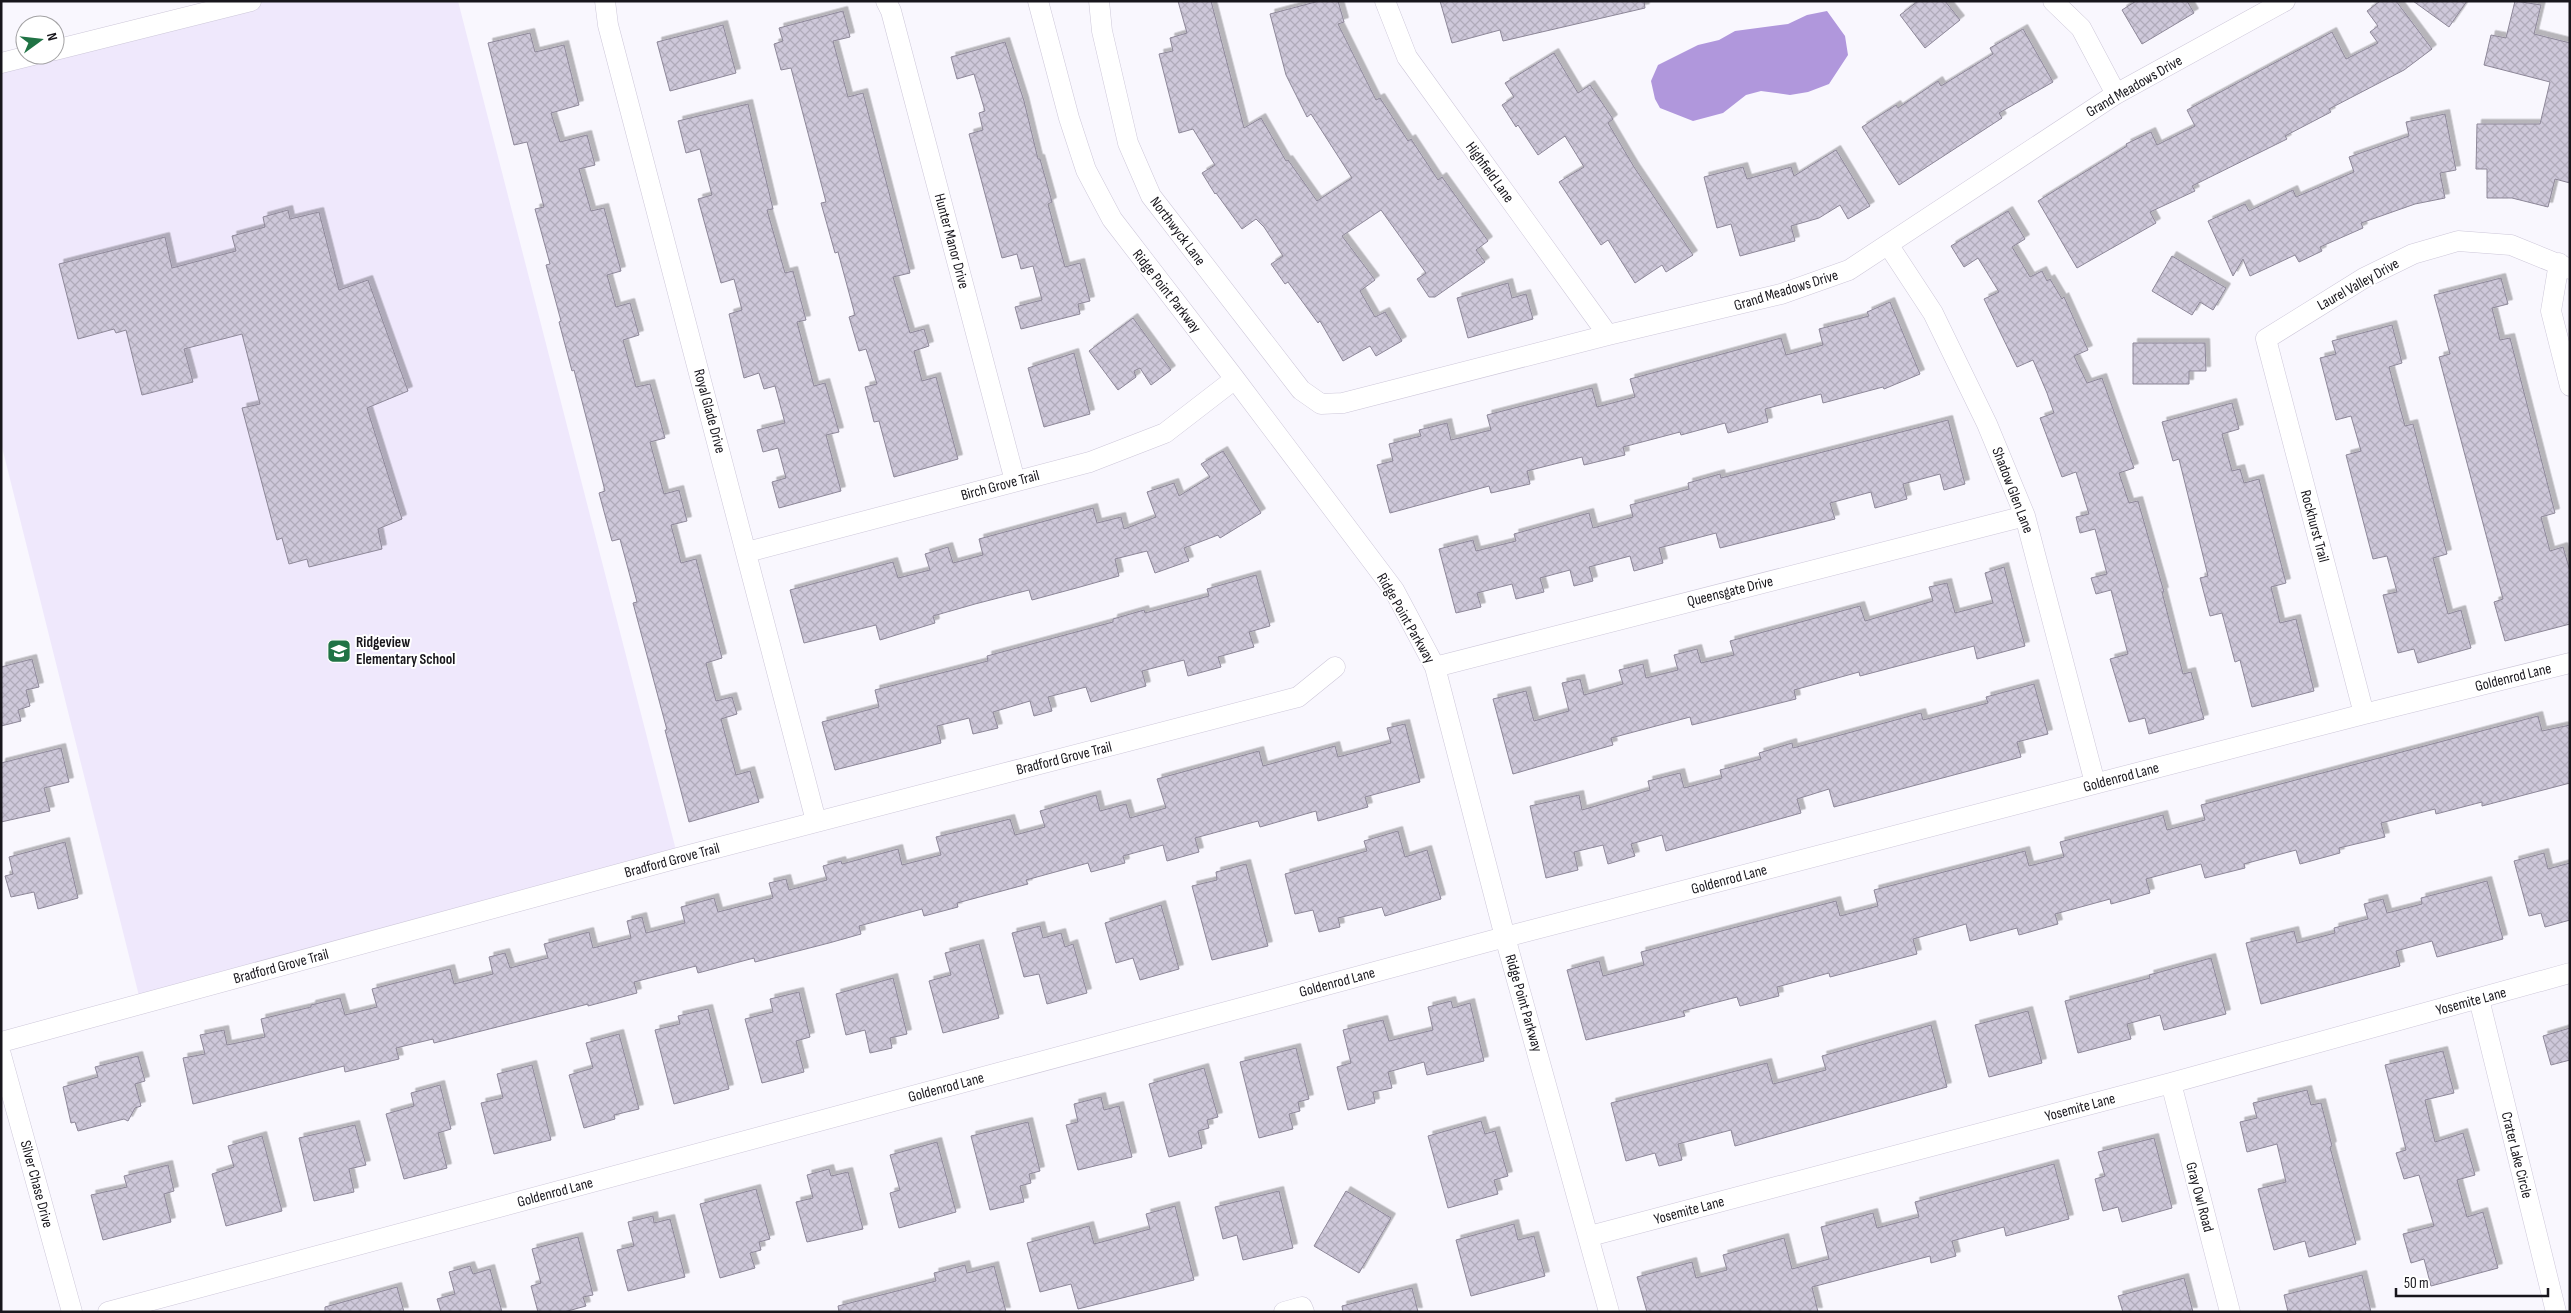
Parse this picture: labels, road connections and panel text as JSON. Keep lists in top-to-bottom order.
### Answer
{
  "streets": {
    "street": [
      "Grand Meadows Drive",
      "Highfield Lane",
      "Northwyck Lane",
      "Hunter Manor Drive",
      "Laurel Valley Drive",
      "Ridge Point Parkway",
      "Royal Glade Drive",
      "Birch Grove Trail",
      "Shadow Glen Lane",
      "Rockhurst Trail",
      "Queensgate Drive",
      "Goldenrod Lane",
      "Bradford Grove Trail",
      "Yosemite Lane",
      "Crater Lake Circle",
      "Silver Chase Drive",
      "Gray Owl Road"
    ]
  },
  "crossings": [
    ["Grand Meadows Drive", "Highfield Lane"],
    ["Grand Meadows Drive", "Northwyck Lane"],
    ["Grand Meadows Drive", "Shadow Glen Lane"],
    ["Hunter Manor Drive", "Birch Grove Trail"],
    ["Laurel Valley Drive", "Rockhurst Trail"],
    ["Ridge Point Parkway", "Birch Grove Trail"],
    ["Ridge Point Parkway", "Queensgate Drive"],
    ["Ridge Point Parkway", "Goldenrod Lane"],
    ["Ridge Point Parkway", "Yosemite Lane"],
    ["Royal Glade Drive", "Birch Grove Trail"],
    ["Royal Glade Drive", "Bradford Grove Trail"],
    ["Shadow Glen Lane", "Queensgate Drive"],
    ["Shadow Glen Lane", "Goldenrod Lane"],
    ["Rockhurst Trail", "Goldenrod Lane"],
    ["Yosemite Lane", "Crater Lake Circle"],
    ["Yosemite Lane", "Gray Owl Road"]
  ],
  "places": {
    "school or university": ["Ridgeview Elementary School"]
  },
  "scale_bar": "50 m",
  "north": "right"
}
